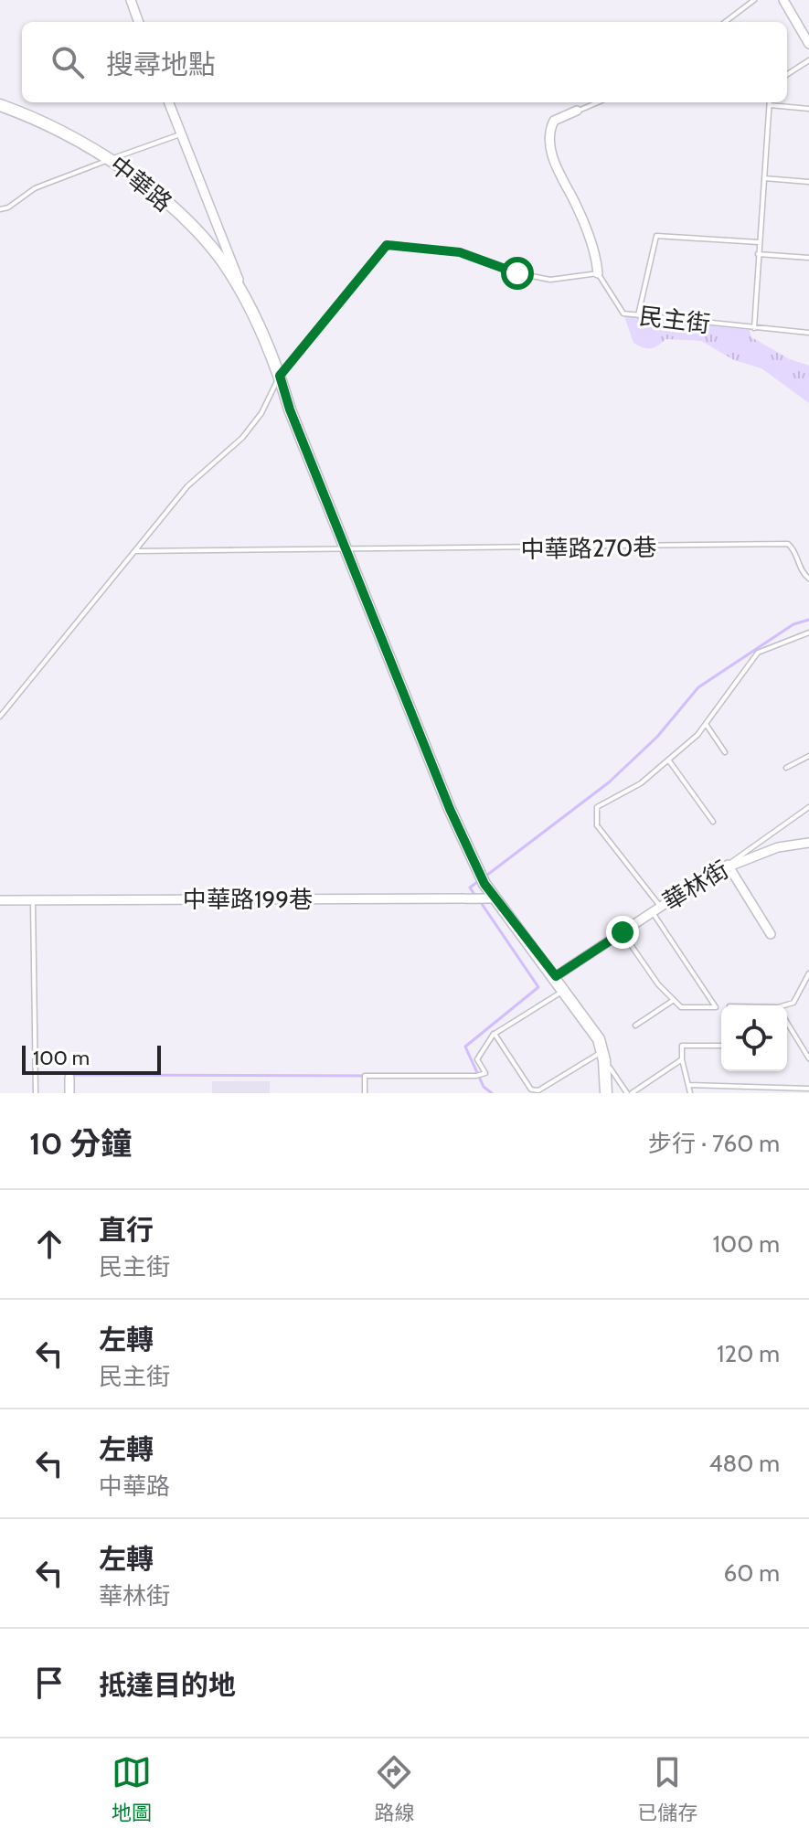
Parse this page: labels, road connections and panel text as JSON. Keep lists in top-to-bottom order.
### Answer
{
  "streets": {
    "main road": ["中華路"],
    "street": ["華林街", "中華路199巷"],
    "lane": ["民主街", "中華路270巷"]
  },
  "crossings": [
    ["中華路", "中華路270巷"],
    ["中華路", "華林街"],
    ["中華路", "中華路199巷"]
  ],
  "scale_bar": "100 m",
  "page": {
    "search": "搜尋地點",
    "scale": "100 m",
    "heading": ["10 分鐘", "步行 · 760 m"],
    "list": [
      ["直行", "民主街", "100 m"],
      ["左轉", "民主街", "120 m"],
      ["左轉", "中華路", "480 m"],
      ["左轉", "華林街", "60 m"],
      "抵達目的地"
    ],
    "nav": ["地圖", "路線", "已儲存"]
  }
}
